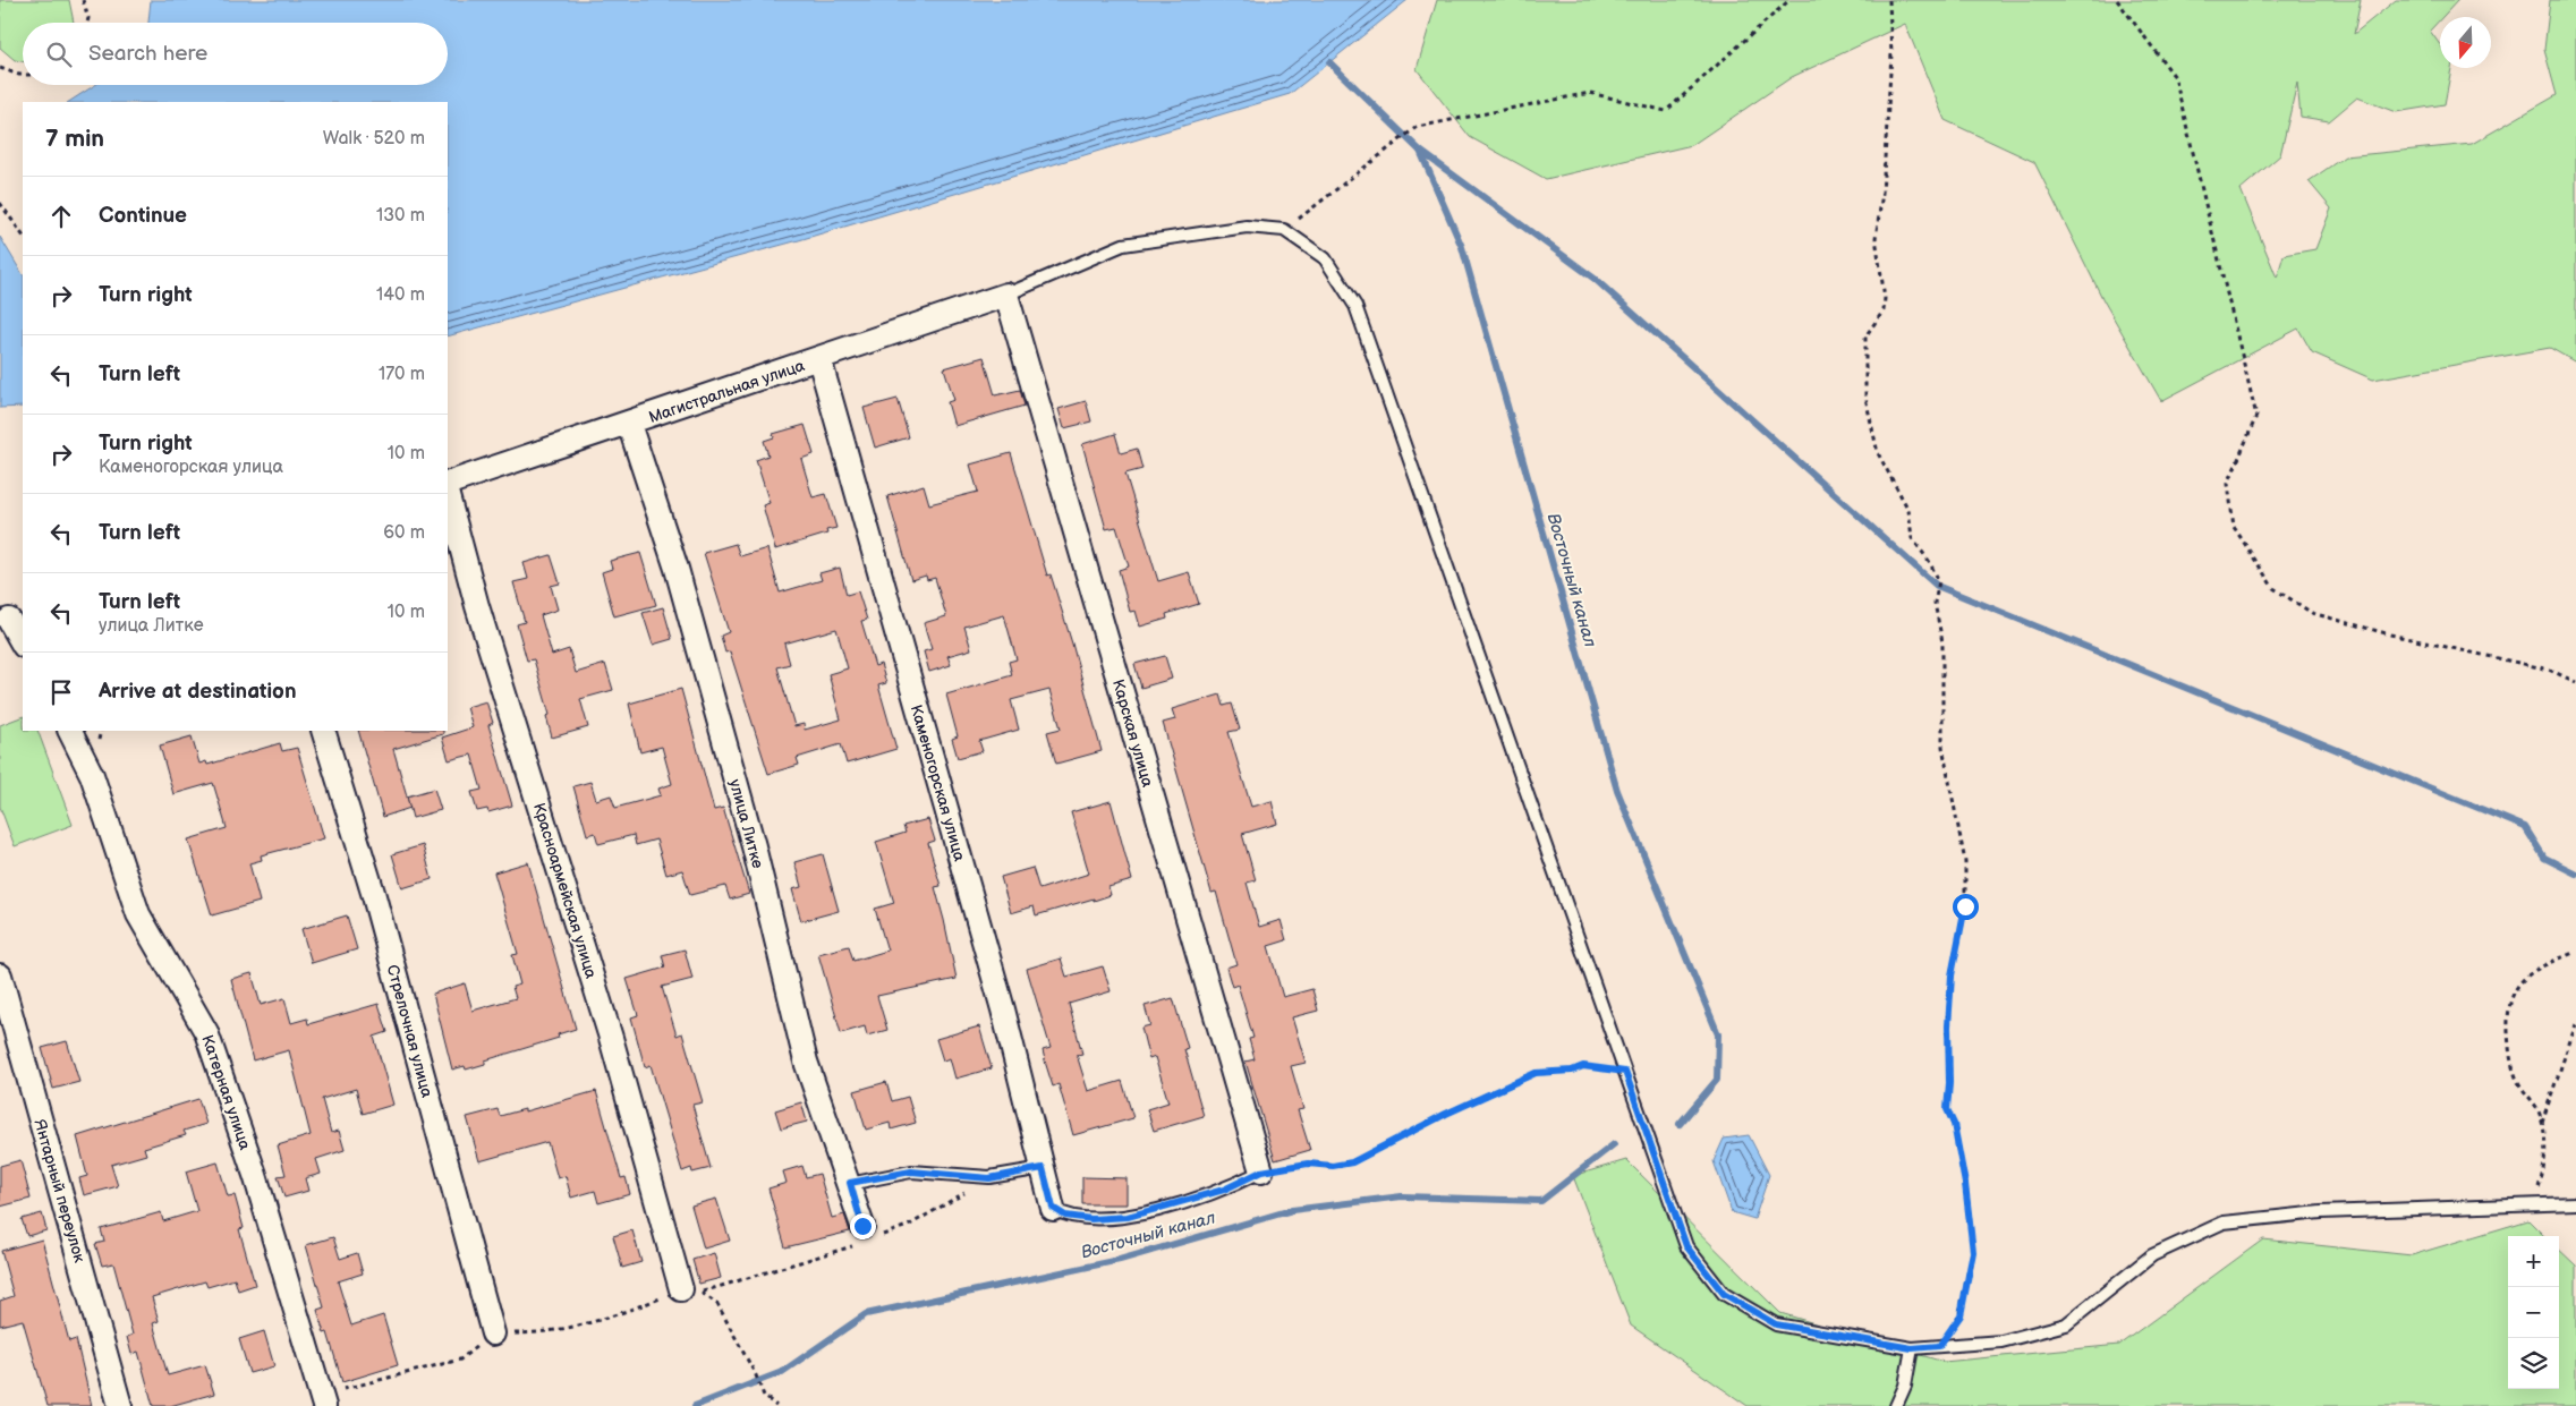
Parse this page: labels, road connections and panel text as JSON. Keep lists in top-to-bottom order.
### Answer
{
  "streets": {
    "street": [
      "Магистральная улица",
      "Карская улица",
      "Каменогорская улица",
      "улица Литке",
      "Красноармейская улица",
      "Стрелочная улица",
      "Катерная улица",
      "Янтарный переулок"
    ]
  },
  "crossings": [
    ["Магистральная улица", "Карская улица"],
    ["Магистральная улица", "Каменогорская улица"],
    ["Магистральная улица", "улица Литке"]
  ],
  "water": ["Восточный канал"],
  "north": "bottom",
  "page": {
    "search": "Search here",
    "heading": ["7 min", "Walk · 520 m"],
    "list": [
      ["Continue", "130 m"],
      ["Turn right", "140 m"],
      ["Turn left", "170 m"],
      ["Turn right", "Каменогорская улица", "10 m"],
      ["Turn left", "60 m"],
      ["Turn left", "улица Литке", "10 m"],
      "Arrive at destination"
    ],
    "map_buttons": ["+", "−"]
  }
}
